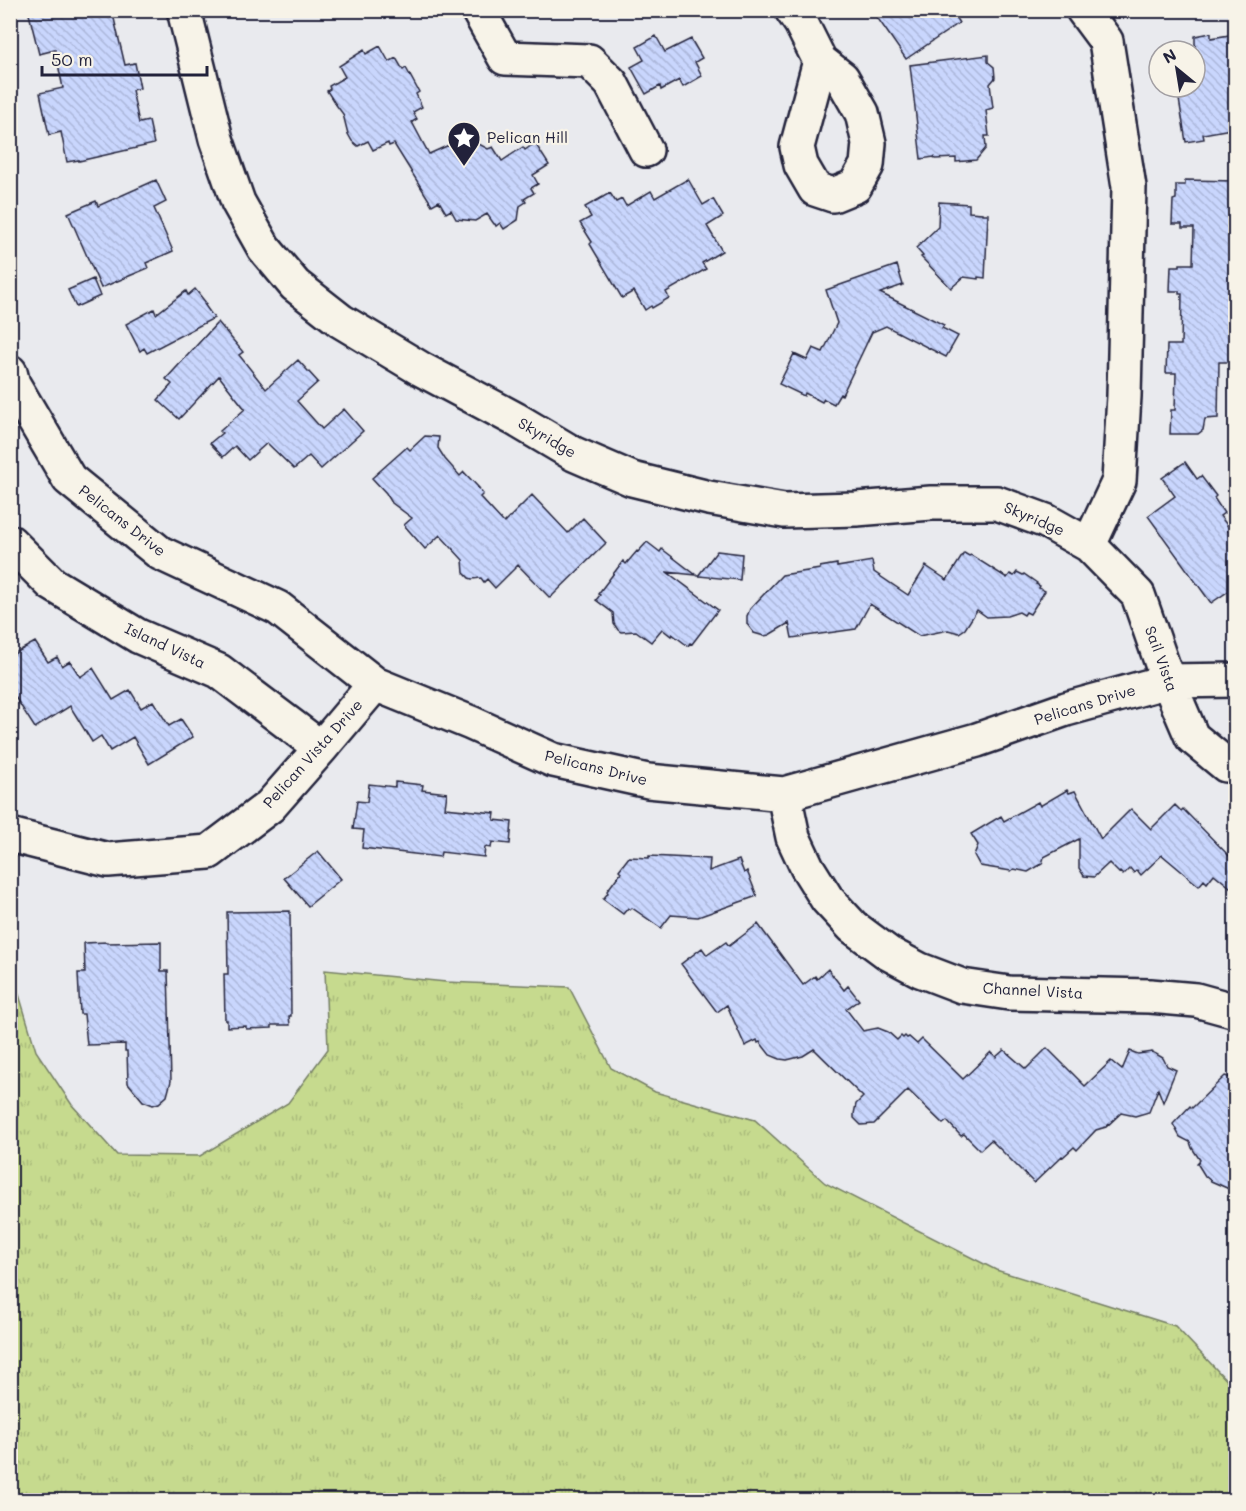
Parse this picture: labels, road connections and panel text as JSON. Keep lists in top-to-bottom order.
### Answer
{
  "streets": {
    "street": [
      "Skyridge",
      "Pelicans Drive",
      "Island Vista",
      "Sail Vista",
      "Pelican Vista Drive",
      "Channel Vista"
    ]
  },
  "crossings": [
    ["Skyridge", "Sail Vista"],
    ["Pelicans Drive", "Sail Vista"],
    ["Pelicans Drive", "Pelican Vista Drive"],
    ["Pelicans Drive", "Channel Vista"],
    ["Island Vista", "Pelican Vista Drive"]
  ],
  "places": {
    "place": ["Pelican Hill"]
  },
  "scale_bar": "50 m",
  "north": "top left"
}
